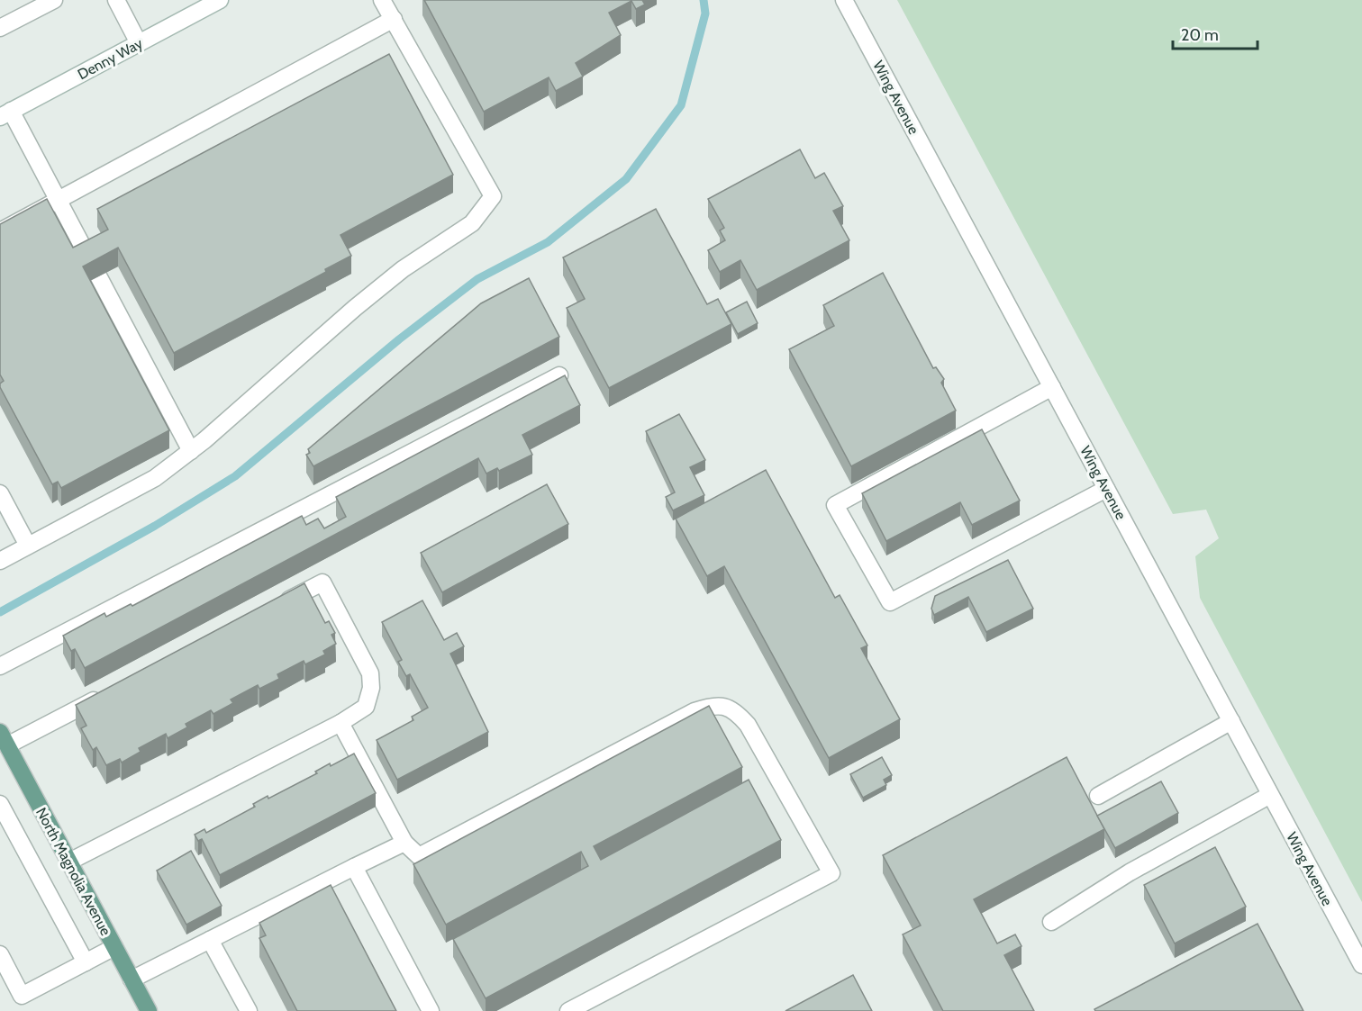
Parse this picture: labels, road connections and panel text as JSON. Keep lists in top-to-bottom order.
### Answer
{
  "streets": {
    "main road": ["North Magnolia Avenue"],
    "street": ["Denny Way", "Wing Avenue"]
  },
  "scale_bar": "20 m"
}
